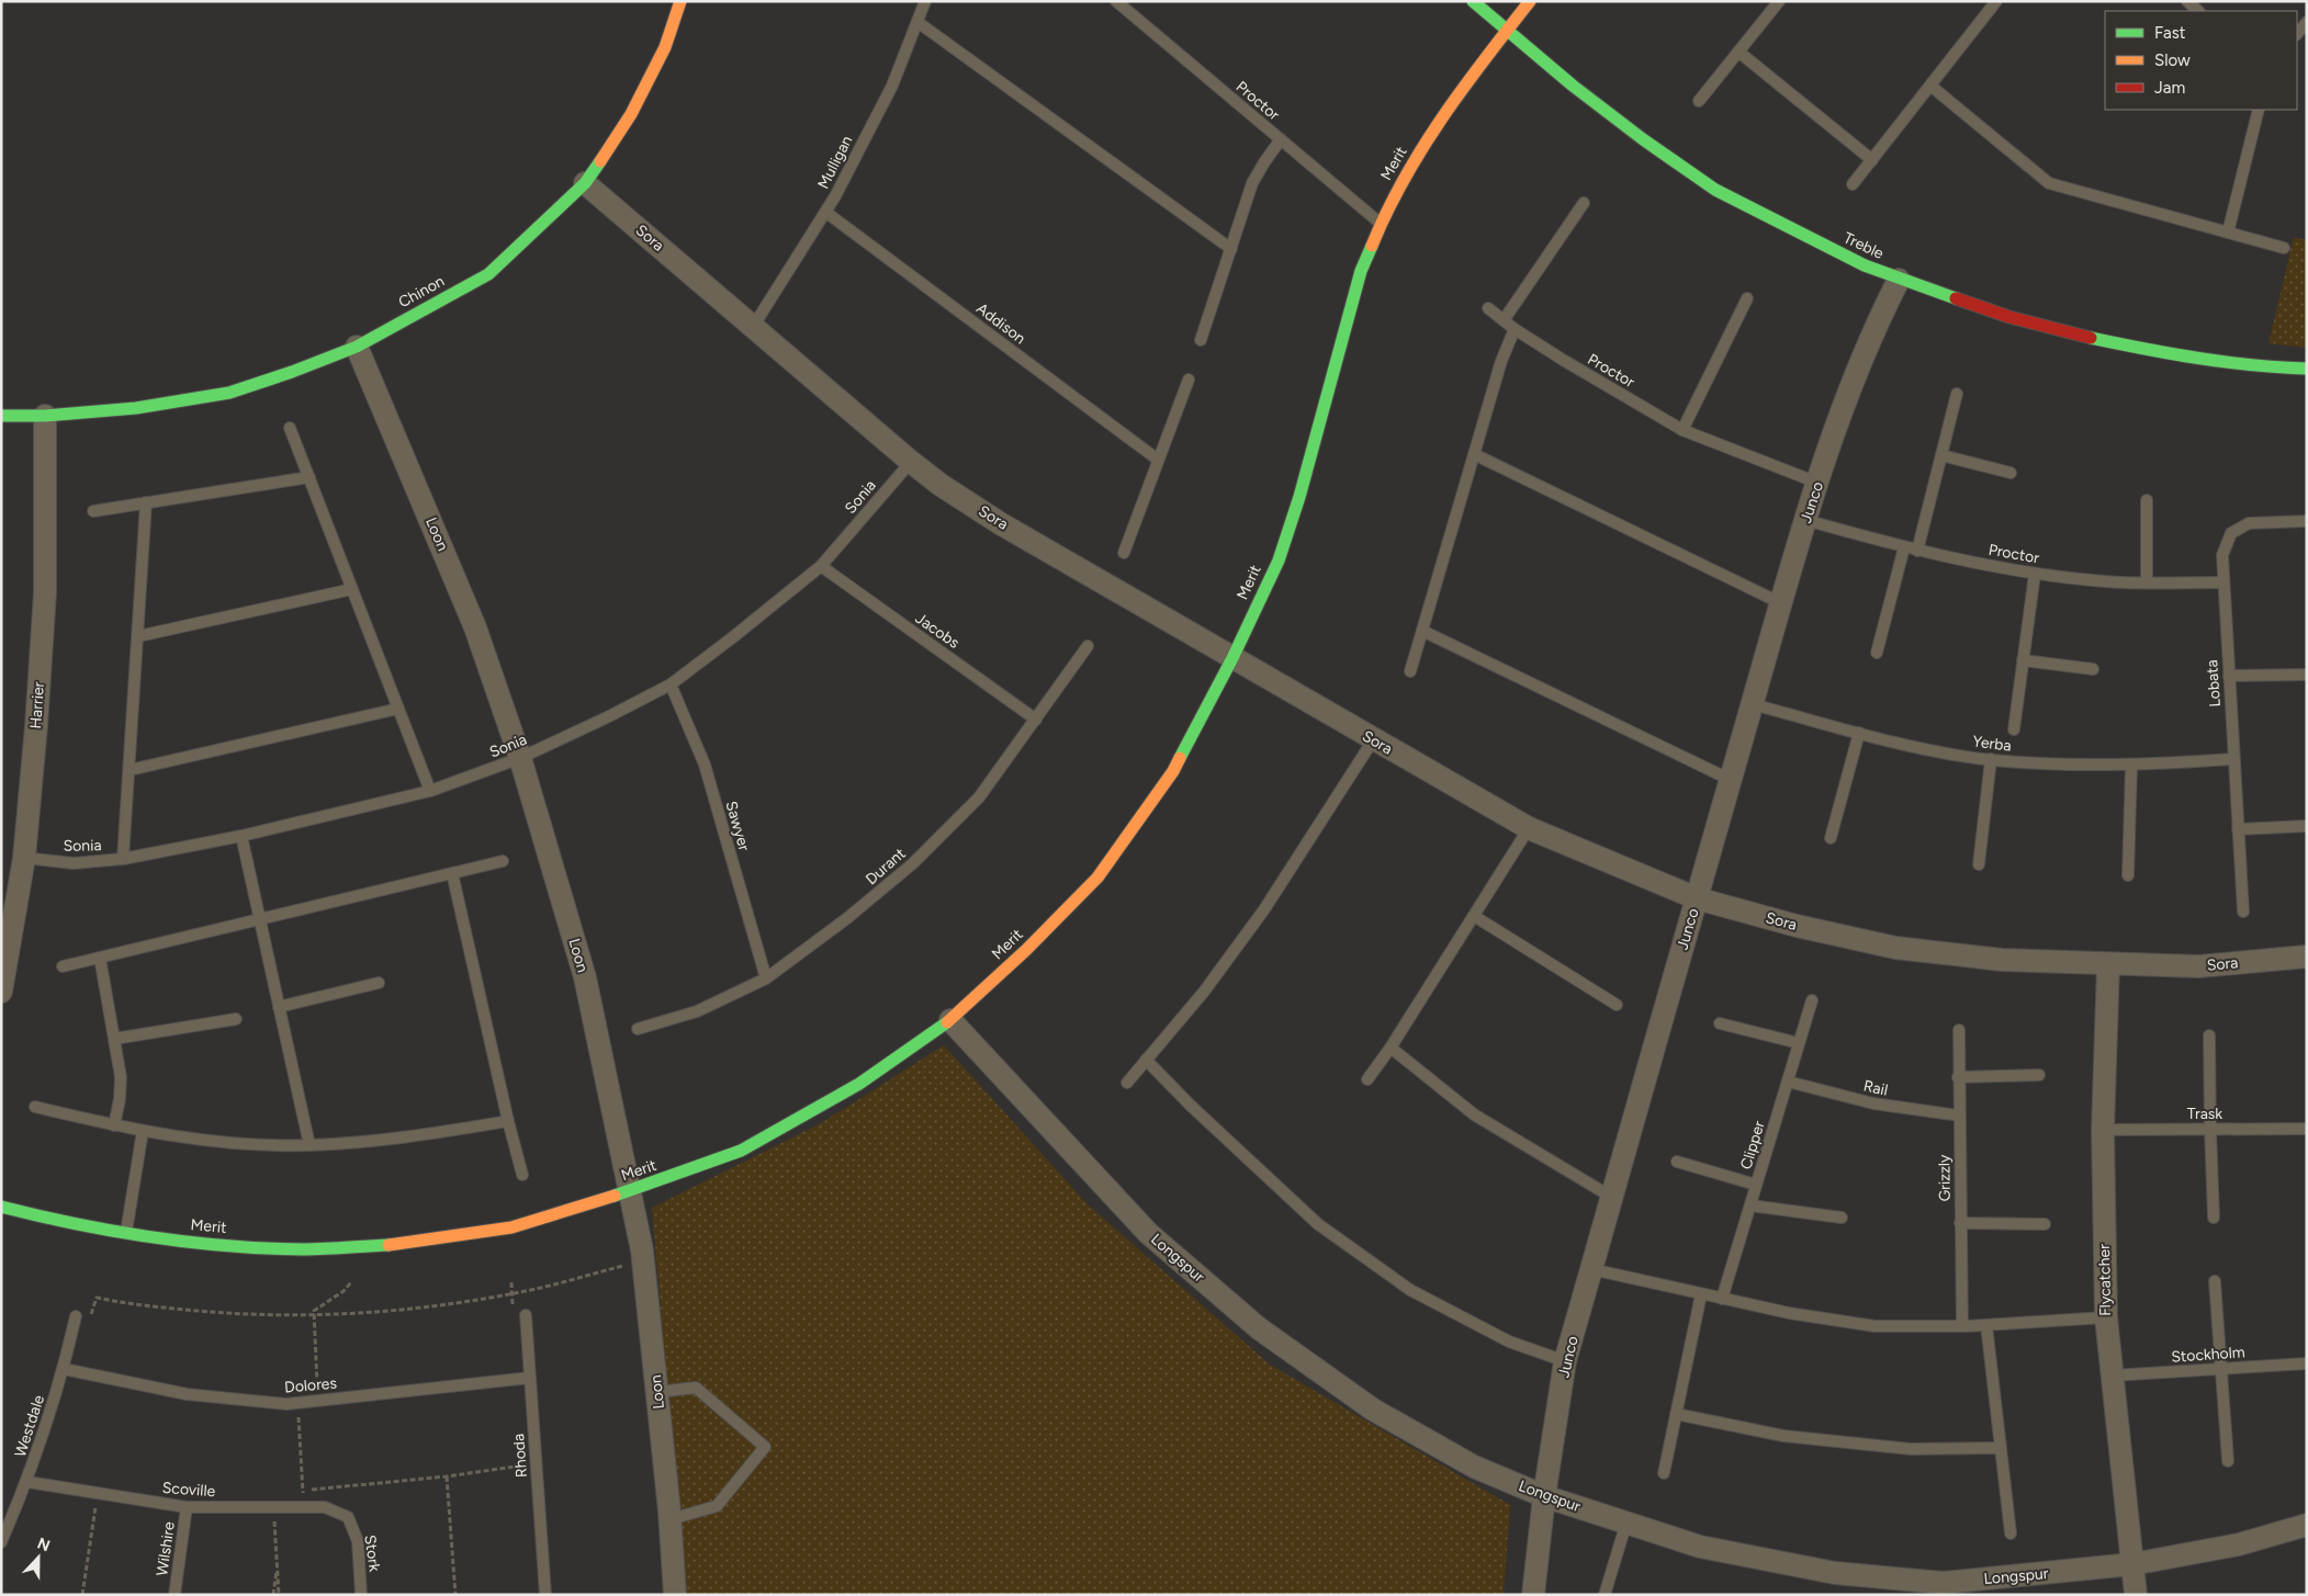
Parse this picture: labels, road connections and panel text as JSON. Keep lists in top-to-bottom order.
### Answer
{
  "streets": {
    "street": [
      "Merit",
      "Sora",
      "Treble",
      "Chinon",
      "Junco",
      "Loon",
      "Harrier",
      "Longspur",
      "Flycatcher"
    ],
    "lane": [
      "Proctor",
      "Mulligan",
      "Addison",
      "Sonia",
      "Jacobs",
      "Lobata",
      "Yerba",
      "Sawyer",
      "Durant",
      "Rail",
      "Trask",
      "Clipper",
      "Grizzly",
      "Stockholm",
      "Dolores",
      "Westdale",
      "Rhoda",
      "Scoville",
      "Wilshire",
      "Stork"
    ]
  },
  "crossings": [
    ["Proctor", "Merit"],
    ["Proctor", "Junco"],
    ["Proctor", "Lobata"],
    ["Mulligan", "Sora"],
    ["Mulligan", "Addison"],
    ["Merit", "Sora"],
    ["Merit", "Treble"],
    ["Merit", "Loon"],
    ["Merit", "Longspur"],
    ["Sora", "Chinon"],
    ["Sora", "Sonia"],
    ["Sora", "Junco"],
    ["Sora", "Flycatcher"],
    ["Treble", "Junco"],
    ["Chinon", "Loon"],
    ["Chinon", "Harrier"],
    ["Sonia", "Loon"],
    ["Sonia", "Jacobs"],
    ["Sonia", "Harrier"],
    ["Sonia", "Sawyer"],
    ["Junco", "Yerba"],
    ["Junco", "Longspur"],
    ["Jacobs", "Durant"],
    ["Lobata", "Yerba"],
    ["Sawyer", "Durant"],
    ["Rail", "Clipper"],
    ["Rail", "Grizzly"],
    ["Trask", "Flycatcher"],
    ["Longspur", "Flycatcher"],
    ["Flycatcher", "Stockholm"],
    ["Dolores", "Westdale"],
    ["Dolores", "Rhoda"],
    ["Westdale", "Scoville"],
    ["Scoville", "Wilshire"],
    ["Scoville", "Stork"]
  ],
  "legend": ["Fast", "Slow", "Jam"],
  "north": "top"
}
